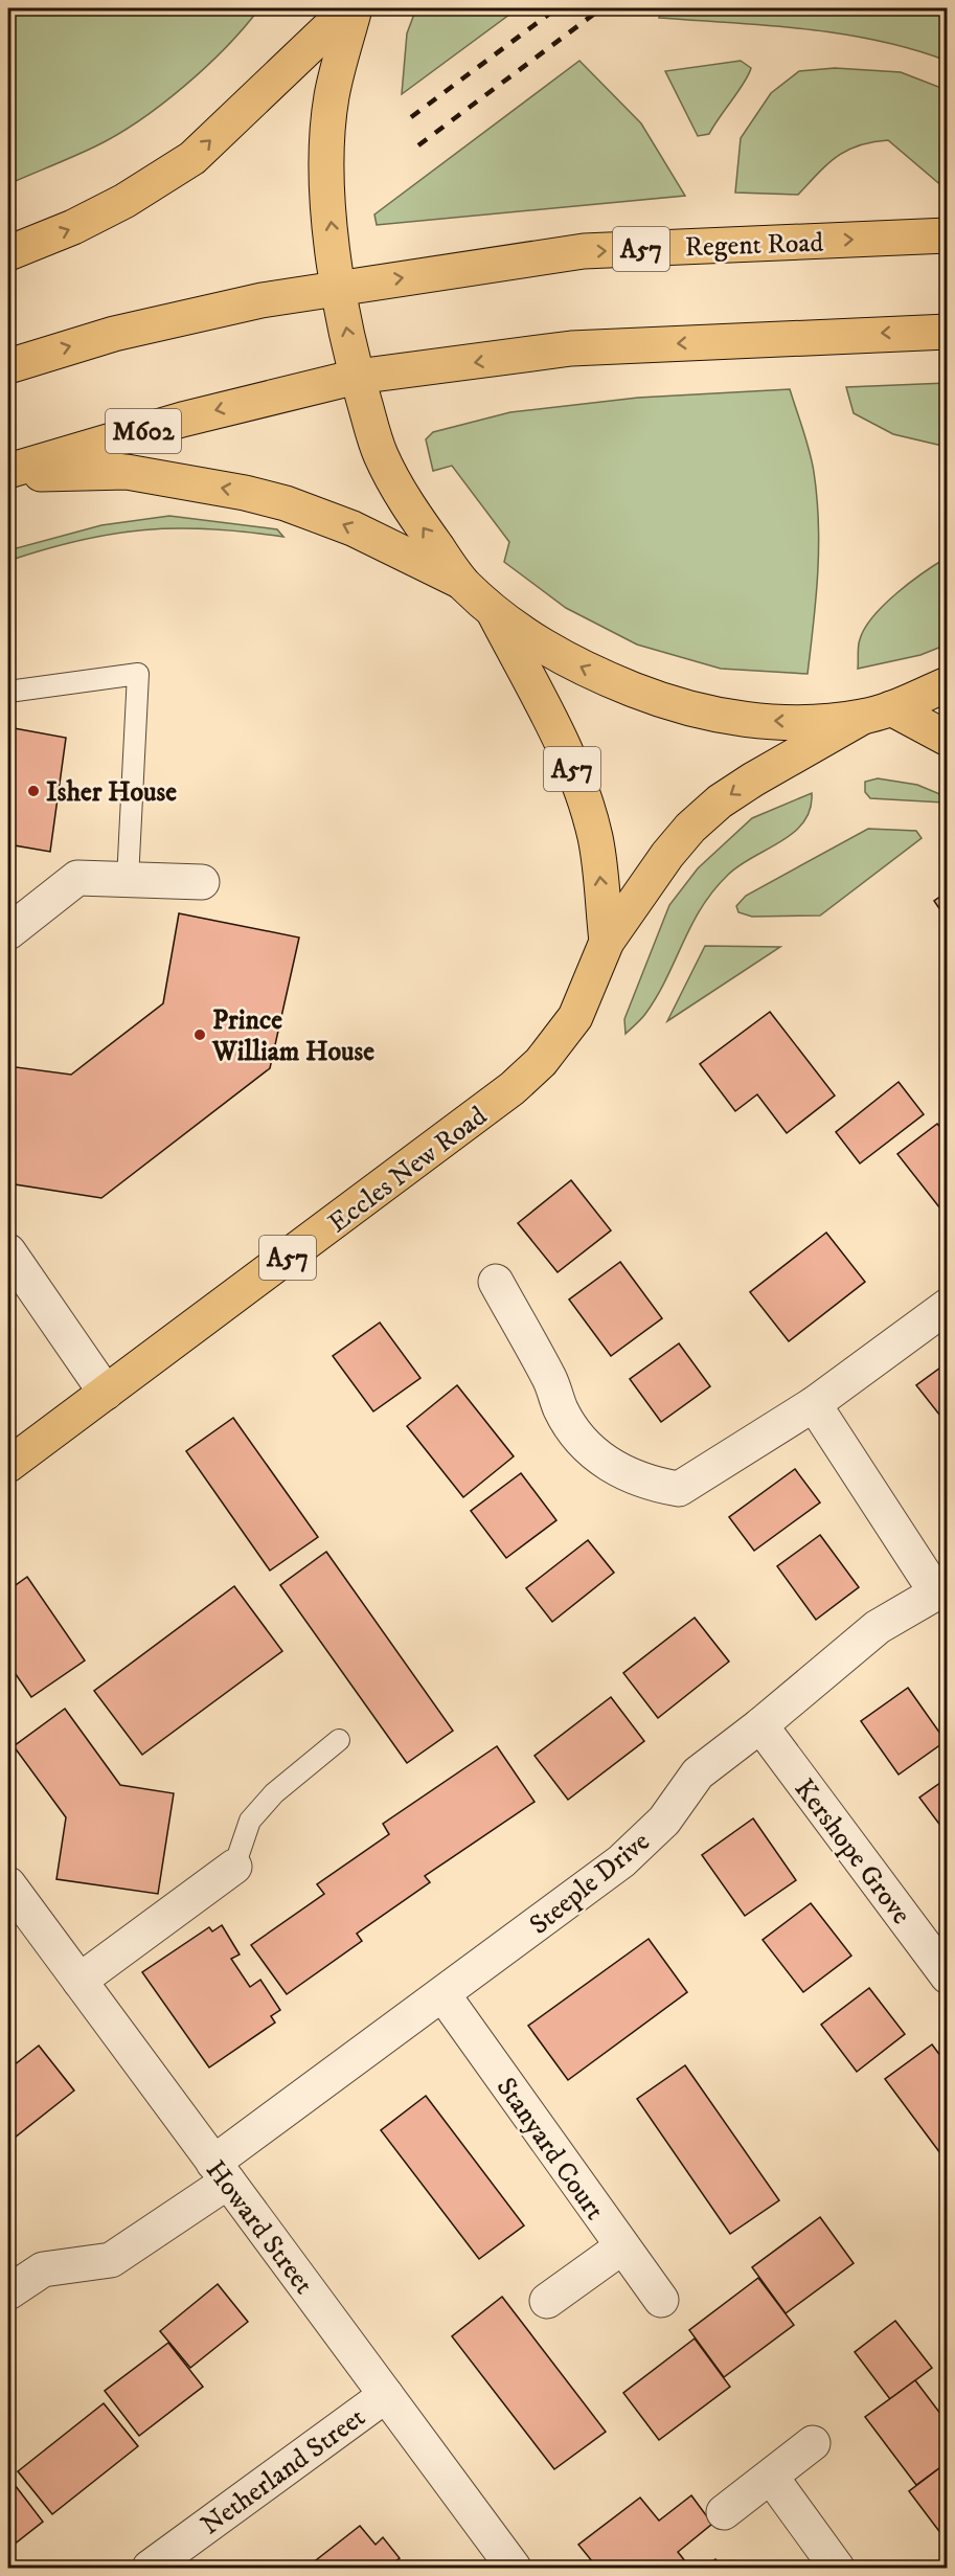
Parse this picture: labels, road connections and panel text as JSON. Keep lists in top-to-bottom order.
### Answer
{
  "streets": {
    "main road": [
      "Regent Road",
      "A57",
      "M602",
      "Eccles New Road"
    ],
    "street": [
      "Kershope Grove",
      "Steeple Drive",
      "Stanyard Court",
      "Howard Street",
      "Netherland Street"
    ]
  },
  "crossings": [
    ["Kershope Grove", "Steeple Drive"],
    ["Steeple Drive", "Stanyard Court"],
    ["Steeple Drive", "Howard Street"],
    ["Howard Street", "Netherland Street"]
  ],
  "places": ["Isher House", "Prince William House"]
}
